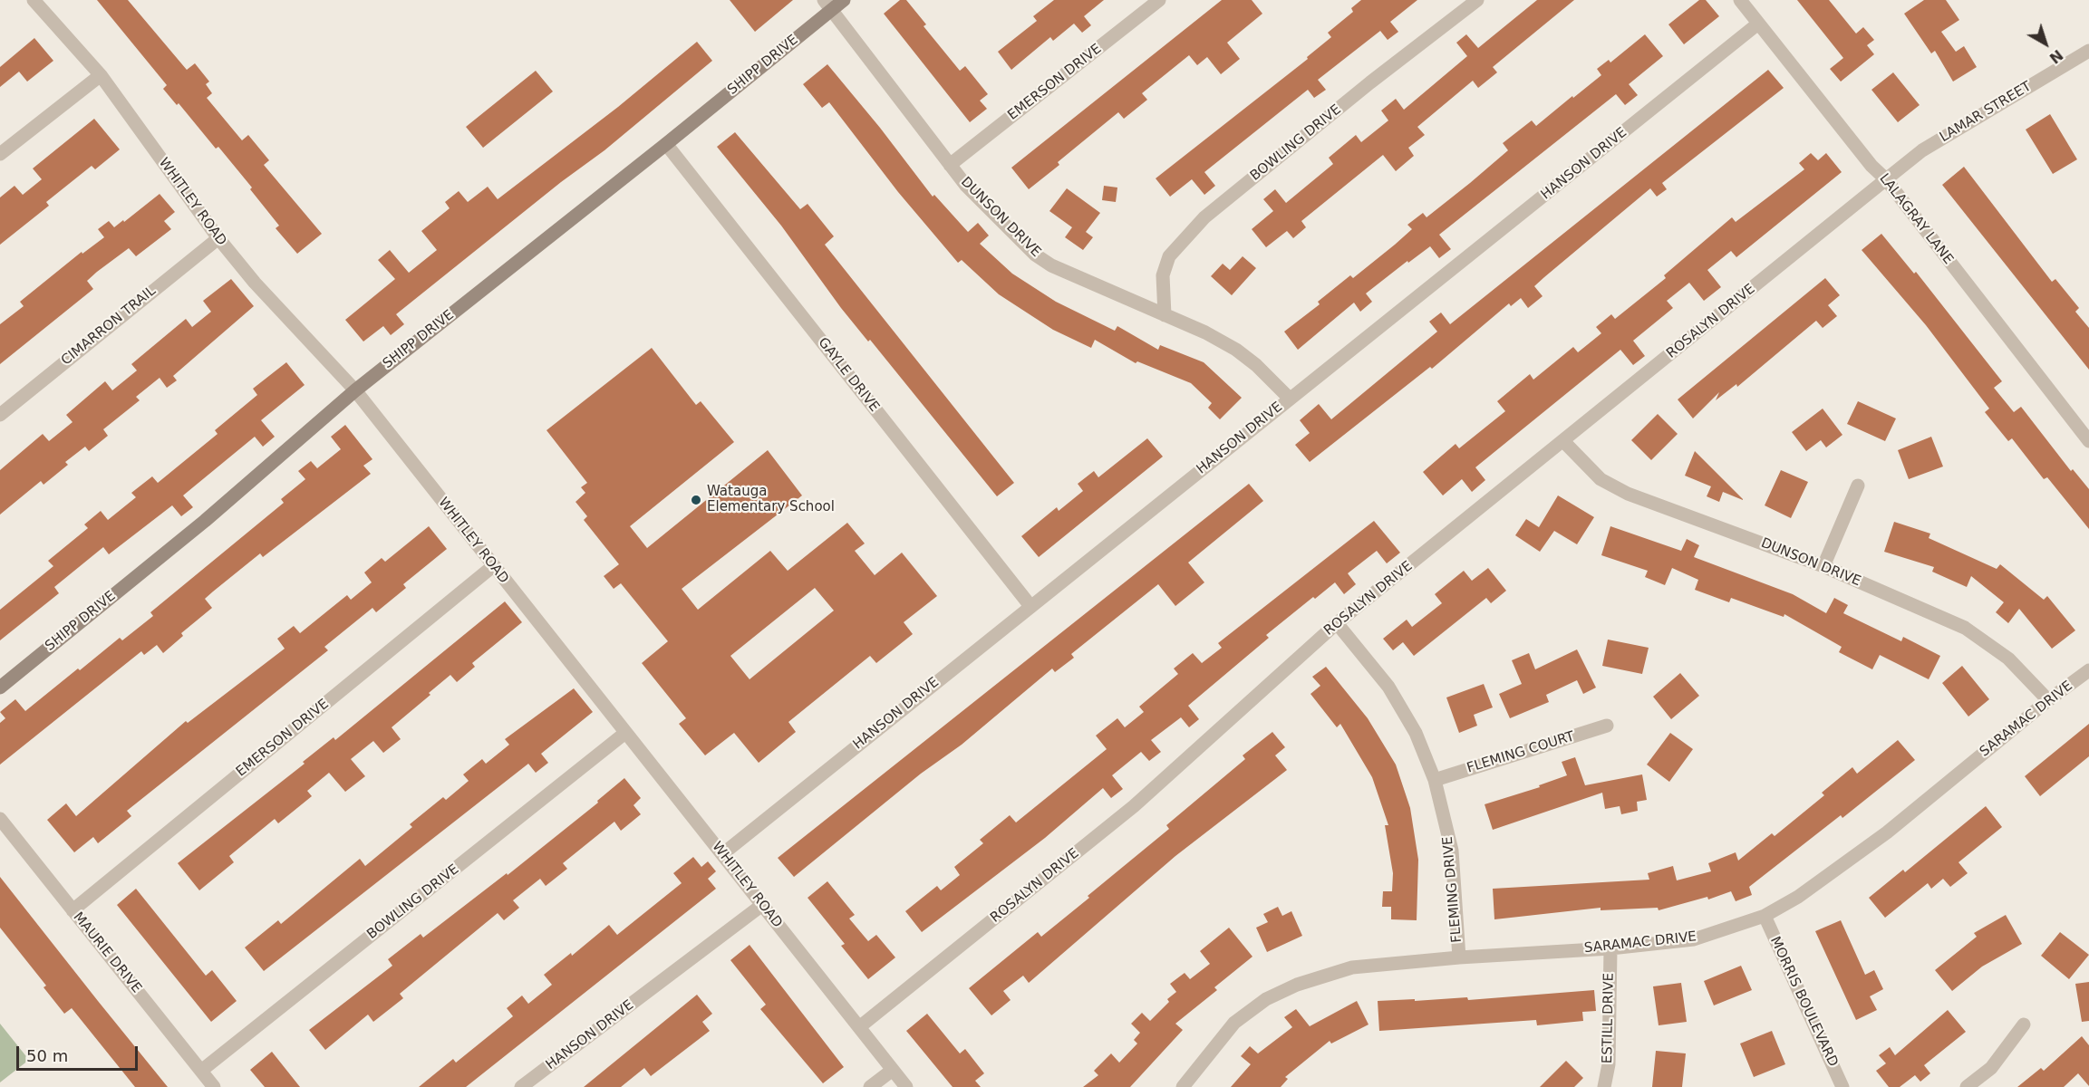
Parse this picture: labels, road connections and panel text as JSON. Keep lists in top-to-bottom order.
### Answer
{
  "streets": {
    "street": [
      "SHIPP DRIVE",
      "EMERSON DRIVE",
      "LAMAR STREET",
      "BOWLING DRIVE",
      "HANSON DRIVE",
      "WHITLEY ROAD",
      "DUNSON DRIVE",
      "LALAGRAY LANE",
      "ROSALYN DRIVE",
      "CIMARRON TRAIL",
      "GAYLE DRIVE",
      "SARAMAC DRIVE",
      "FLEMING COURT",
      "FLEMING DRIVE",
      "MAURIE DRIVE",
      "MORRIS BOULEVARD",
      "ESTILL DRIVE"
    ]
  },
  "crossings": [
    ["SHIPP DRIVE", "WHITLEY ROAD"],
    ["SHIPP DRIVE", "DUNSON DRIVE"],
    ["SHIPP DRIVE", "GAYLE DRIVE"],
    ["EMERSON DRIVE", "WHITLEY ROAD"],
    ["EMERSON DRIVE", "DUNSON DRIVE"],
    ["EMERSON DRIVE", "MAURIE DRIVE"],
    ["LAMAR STREET", "LALAGRAY LANE"],
    ["LAMAR STREET", "ROSALYN DRIVE"],
    ["BOWLING DRIVE", "WHITLEY ROAD"],
    ["BOWLING DRIVE", "DUNSON DRIVE"],
    ["BOWLING DRIVE", "MAURIE DRIVE"],
    ["HANSON DRIVE", "WHITLEY ROAD"],
    ["HANSON DRIVE", "DUNSON DRIVE"],
    ["HANSON DRIVE", "LALAGRAY LANE"],
    ["HANSON DRIVE", "GAYLE DRIVE"],
    ["WHITLEY ROAD", "ROSALYN DRIVE"],
    ["WHITLEY ROAD", "CIMARRON TRAIL"],
    ["DUNSON DRIVE", "ROSALYN DRIVE"],
    ["DUNSON DRIVE", "SARAMAC DRIVE"],
    ["LALAGRAY LANE", "ROSALYN DRIVE"],
    ["ROSALYN DRIVE", "FLEMING DRIVE"],
    ["SARAMAC DRIVE", "FLEMING DRIVE"],
    ["SARAMAC DRIVE", "MORRIS BOULEVARD"],
    ["SARAMAC DRIVE", "ESTILL DRIVE"],
    ["FLEMING COURT", "FLEMING DRIVE"]
  ],
  "places": ["Watauga Elementary School"],
  "scale_bar": "50 m",
  "north": "bottom right"
}
